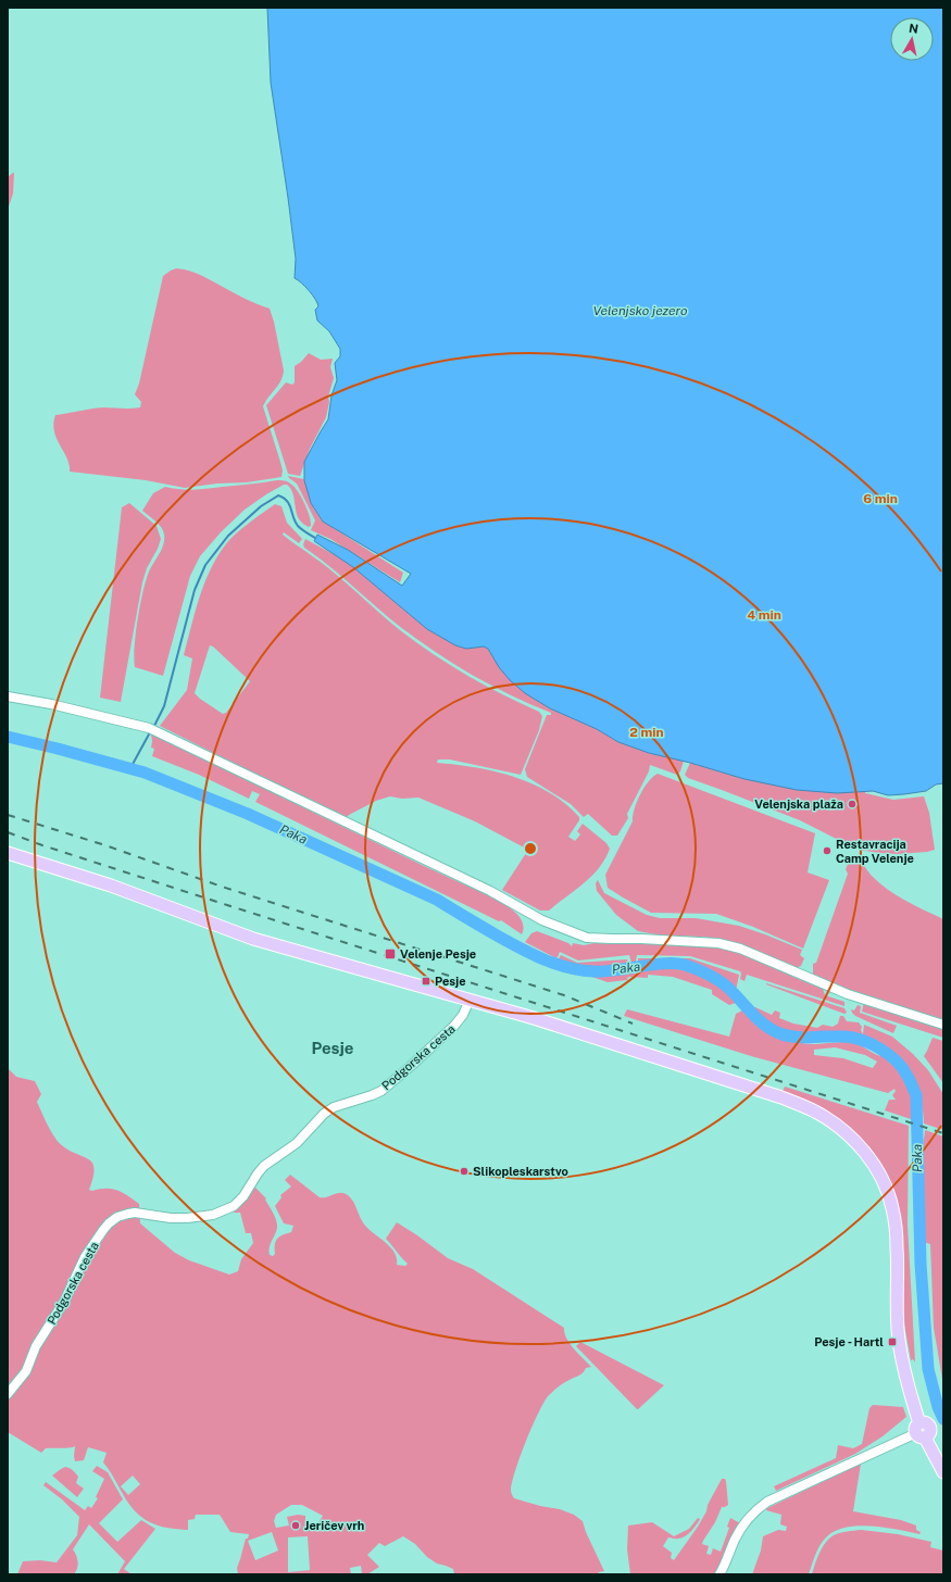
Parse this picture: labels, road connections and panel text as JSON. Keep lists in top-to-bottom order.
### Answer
{
  "streets": {
    "street": ["Podgorska cesta"]
  },
  "districts": ["Pesje"],
  "water": ["Velenjsko jezero", "Paka"],
  "places": {
    "other": [
      "Velenjska plaža",
      "Restavracija Camp Velenje",
      "Slikopleskarstvo",
      "Jeričev vrh"
    ],
    "transit": ["Velenje Pesje", "Pesje", "Pesje - Hartl"]
  },
  "north": "top",
  "rings": ["6 min", "4 min", "2 min"]
}
